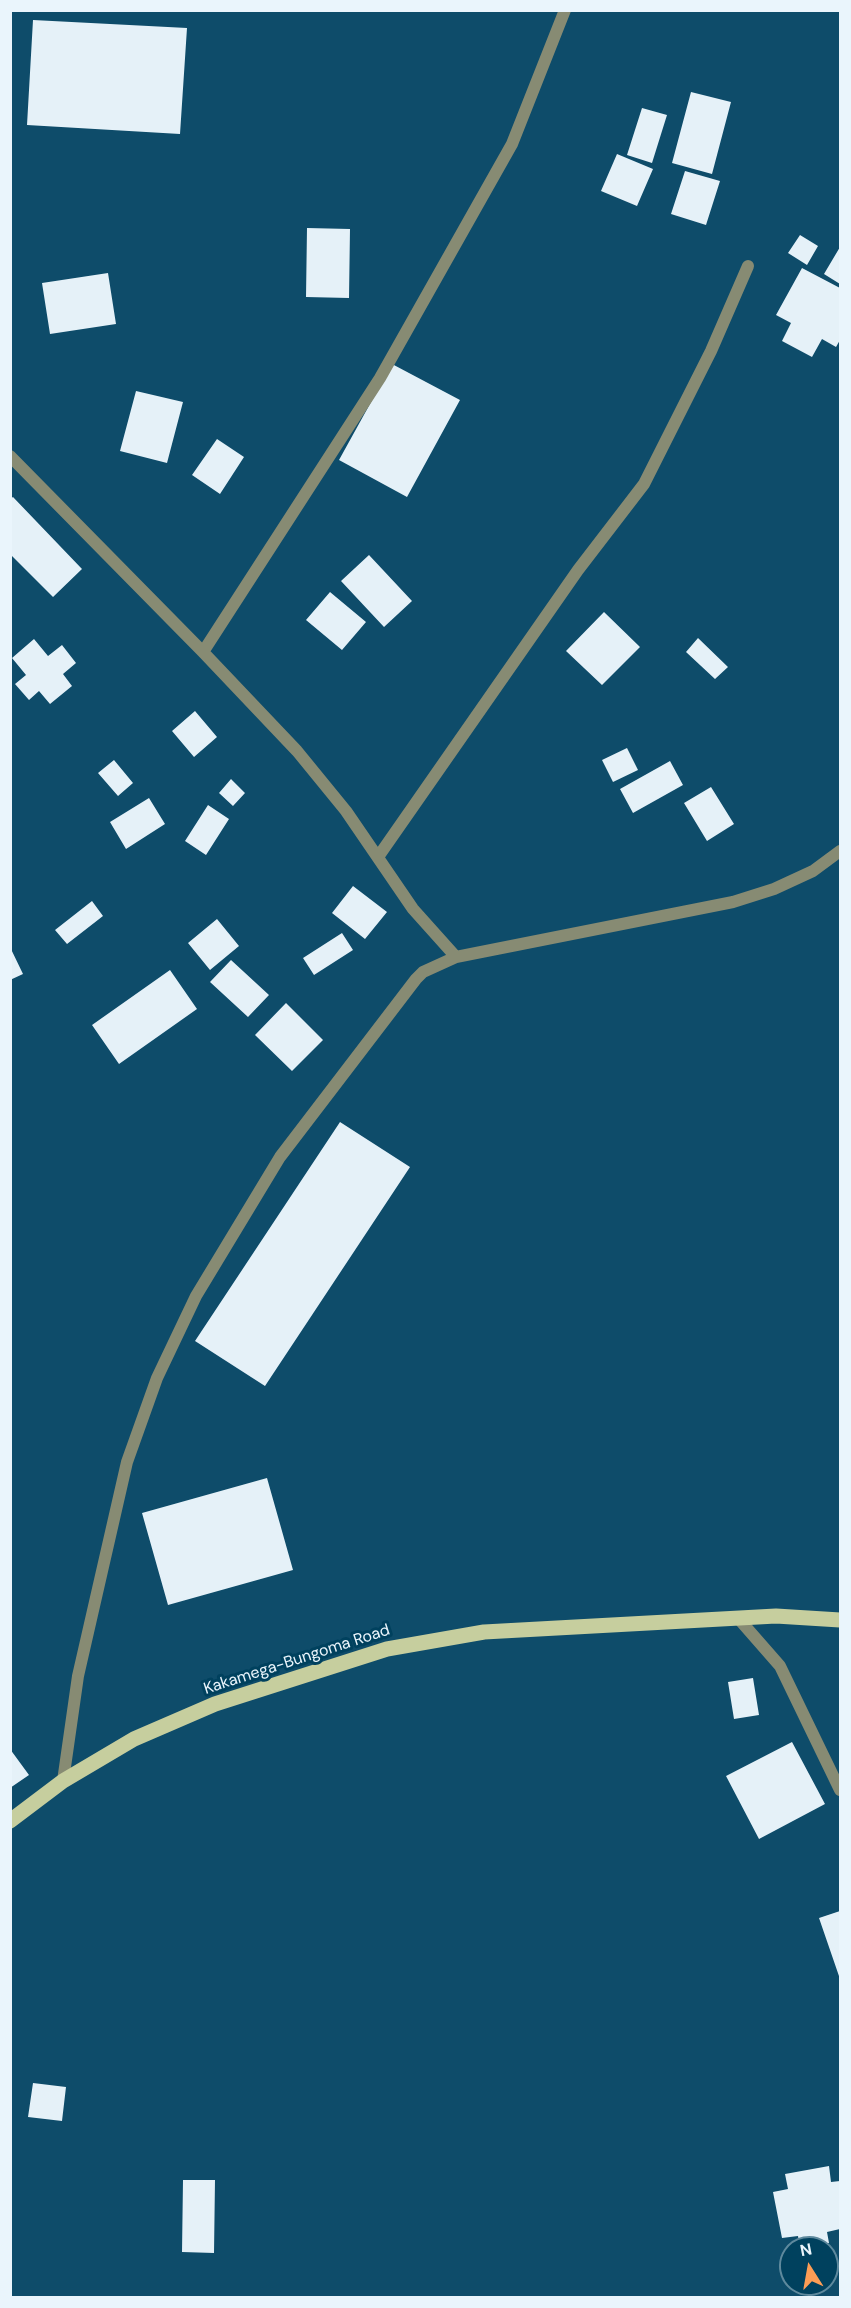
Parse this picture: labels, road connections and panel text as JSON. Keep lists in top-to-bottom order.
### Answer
{
  "streets": {
    "main road": ["Kakamega-Bungoma Road"]
  },
  "north": "top"
}
